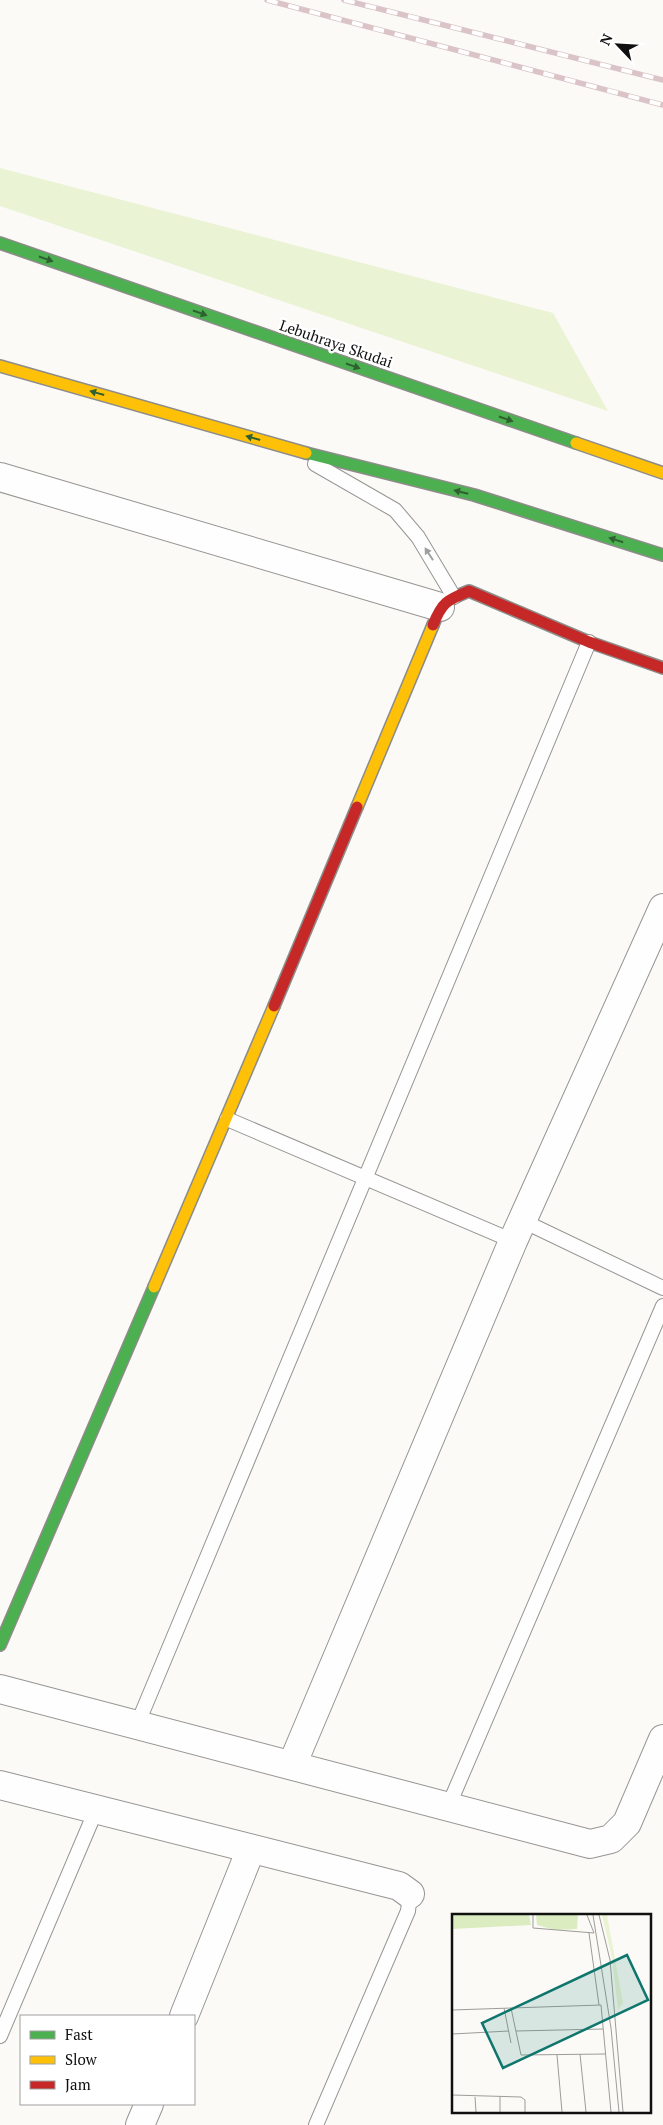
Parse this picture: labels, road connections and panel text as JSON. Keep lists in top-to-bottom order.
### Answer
{
  "streets": {
    "main road": ["Lebuhraya Skudai"]
  },
  "legend": ["Fast", "Slow", "Jam"],
  "north": "top left"
}
